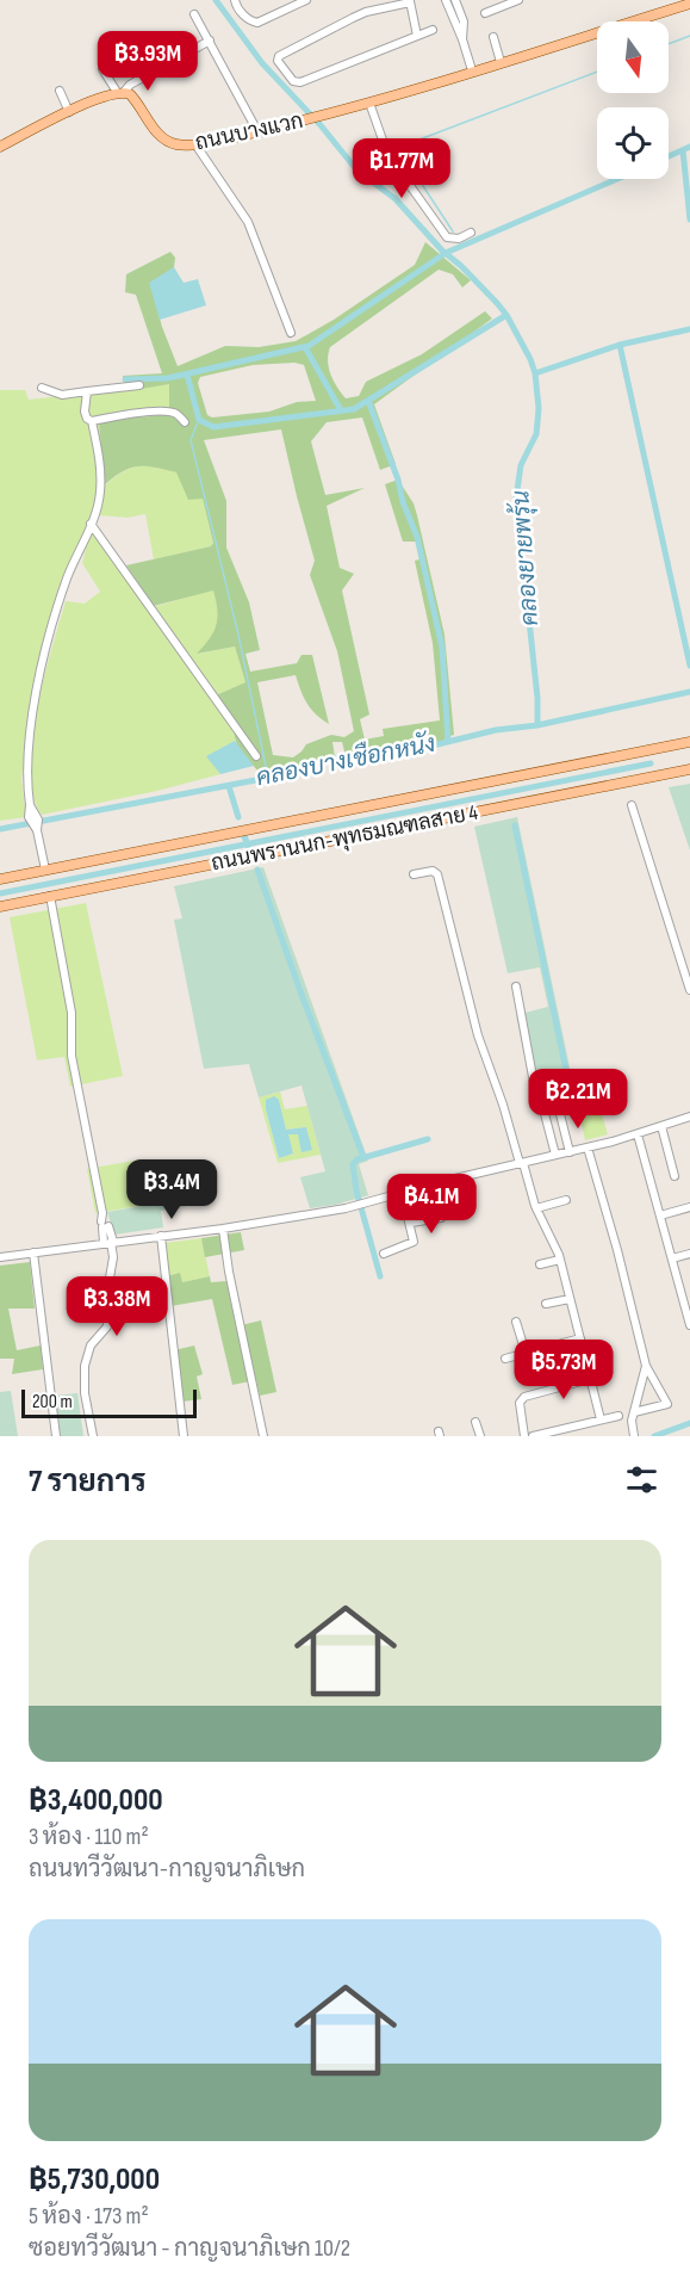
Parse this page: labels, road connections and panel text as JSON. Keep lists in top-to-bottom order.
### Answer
{
  "streets": {
    "main road": ["ถนนบางแวก", "ถนนพรานนก-พุทธมณฑลสาย 4"]
  },
  "water": ["คลองยายพรุ้น", "คลองบางเชือกหนัง"],
  "scale_bar": "200 m",
  "north": "bottom",
  "page": {
    "price": [
      "฿3.93M",
      "฿1.77M",
      "฿2.21M",
      "฿3.4M",
      "฿4.1M",
      "฿3.38M",
      "฿5.73M"
    ],
    "scale": "200 m",
    "heading": "7 รายการ",
    "list": [
      {
        "name": "฿3,400,000",
        "note": "3 ห้อง · 110 m² · ถนนทวีวัฒนา-กาญจนาภิเษก"
      },
      {
        "name": "฿5,730,000",
        "note": "5 ห้อง · 173 m² · ซอยทวีวัฒนา - กาญจนาภิเษก 10/2"
      }
    ]
  }
}
